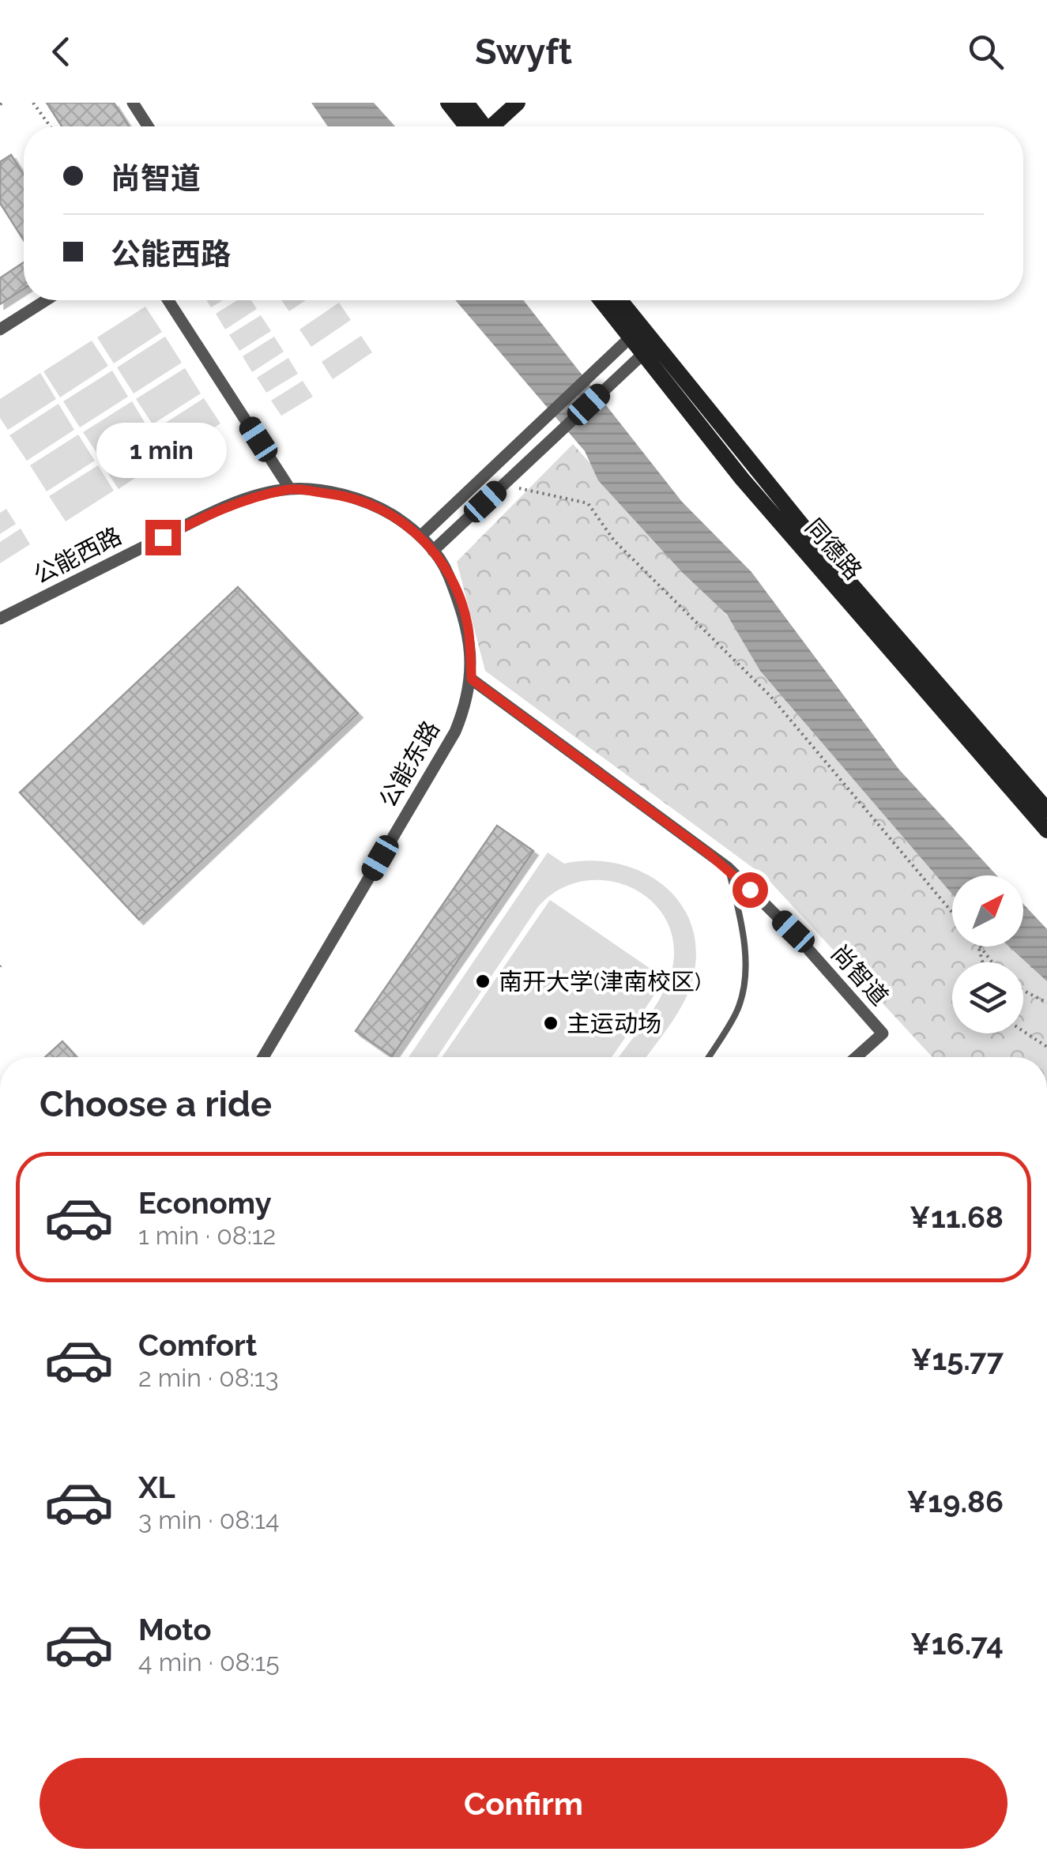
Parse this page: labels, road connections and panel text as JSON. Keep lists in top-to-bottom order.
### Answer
{
  "streets": {
    "main road": ["同德路"],
    "street": ["公能西路", "公能东路", "尚智道"]
  },
  "crossings": [
    ["公能西路", "公能东路"],
    ["公能东路", "尚智道"]
  ],
  "places": ["南开大学(津南校区)", "主运动场"],
  "north": "top right",
  "page": {
    "header": "Swyft",
    "banner": ["尚智道", "公能西路"],
    "bubble": "1 min",
    "heading": "Choose a ride",
    "list": [
      {
        "name": "Economy",
        "note": "1 min · 08:12",
        "value": "¥11.68"
      },
      {
        "name": "Comfort",
        "note": "2 min · 08:13",
        "value": "¥15.77"
      },
      {
        "name": "XL",
        "note": "3 min · 08:14",
        "value": "¥19.86"
      },
      {
        "name": "Moto",
        "note": "4 min · 08:15",
        "value": "¥16.74"
      }
    ],
    "buttons": "Confirm"
  }
}
